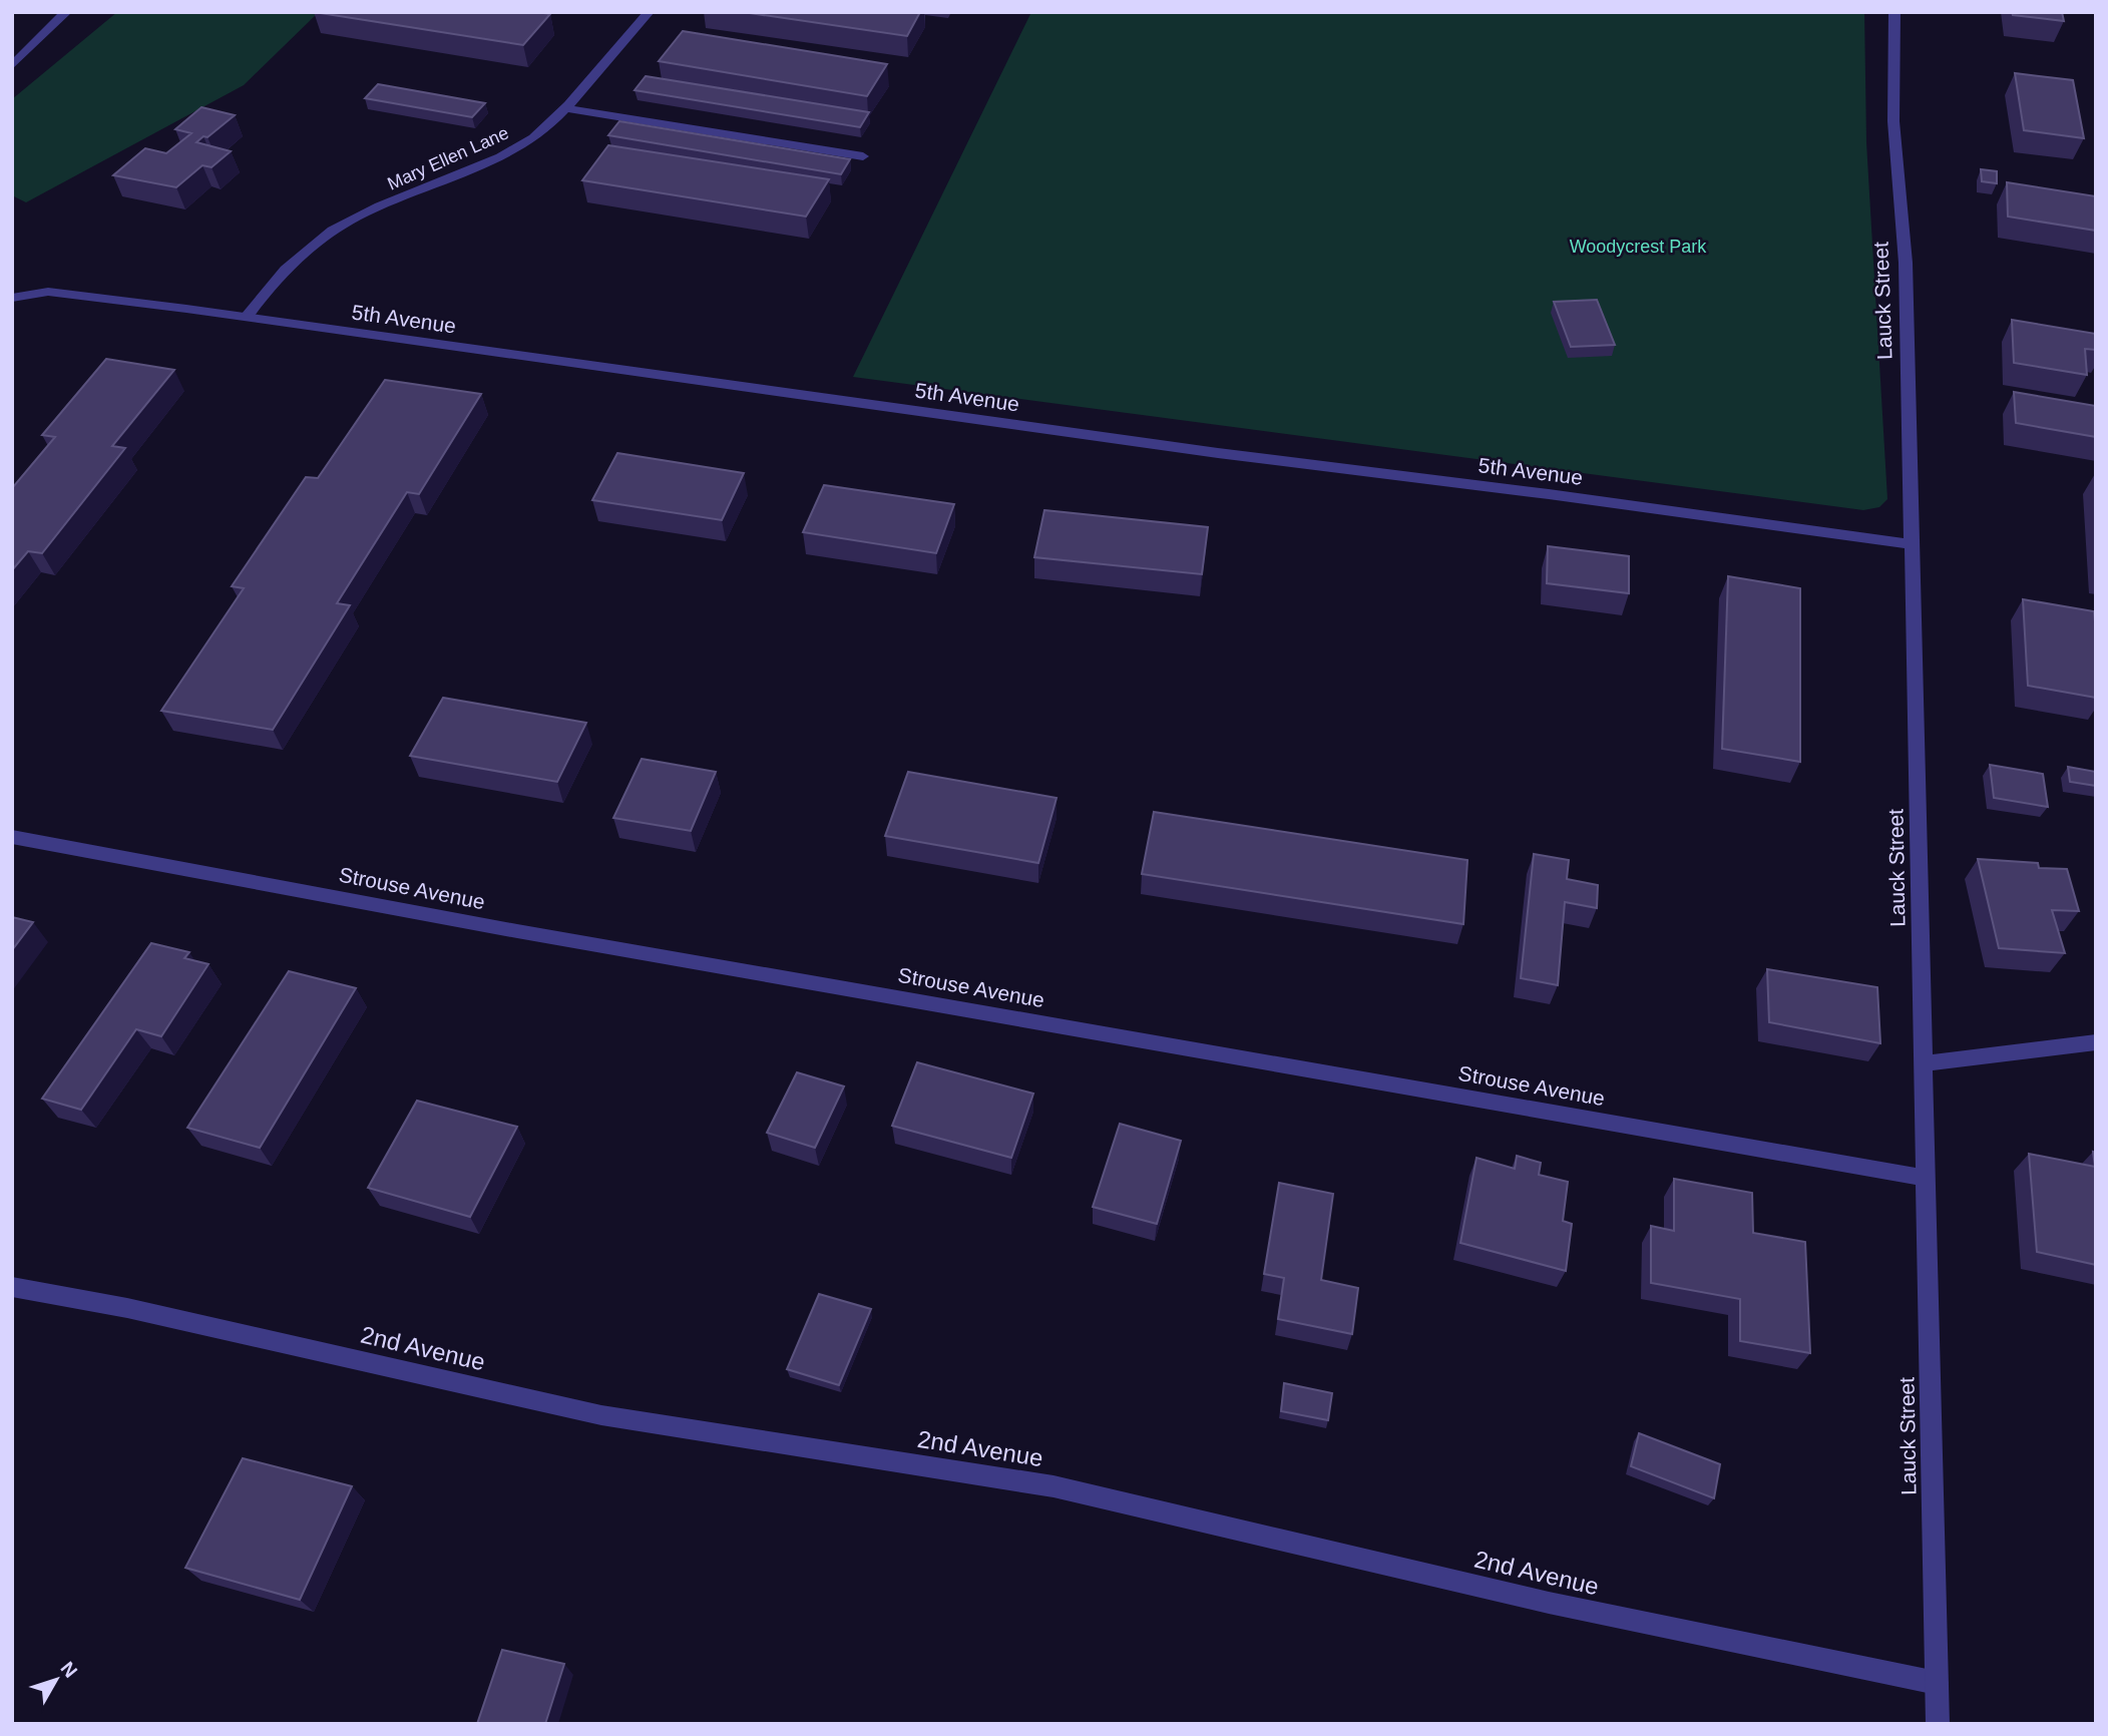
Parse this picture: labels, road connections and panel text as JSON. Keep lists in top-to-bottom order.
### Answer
{
  "streets": {
    "street": [
      "Mary Ellen Lane",
      "Lauck Street",
      "5th Avenue",
      "Strouse Avenue",
      "2nd Avenue"
    ]
  },
  "crossings": [
    ["Mary Ellen Lane", "5th Avenue"],
    ["Lauck Street", "5th Avenue"],
    ["Lauck Street", "Strouse Avenue"],
    ["Lauck Street", "2nd Avenue"]
  ],
  "parks": ["Woodycrest Park"],
  "north": "top right"
}
